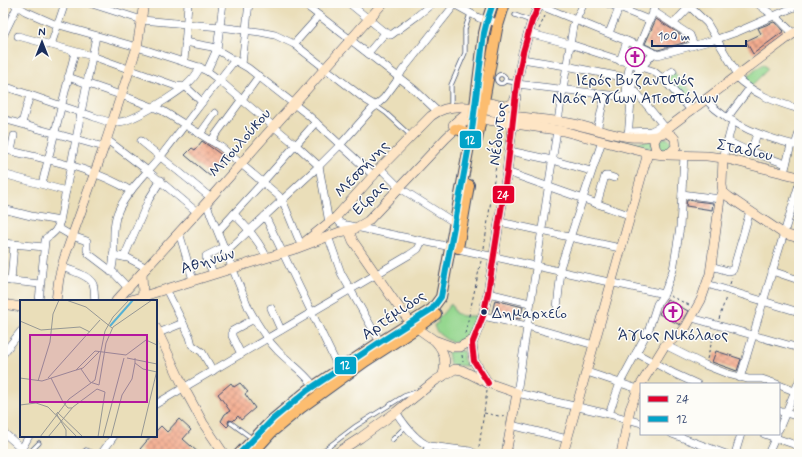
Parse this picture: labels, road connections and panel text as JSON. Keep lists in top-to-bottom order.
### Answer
{
  "streets": {
    "main road": ["Αρτέμιδος"],
    "street": [
      "Νέδοντος",
      "Μπουλούκου",
      "Σταδίου",
      "Μεσσήνης",
      "Είρας",
      "Αθηνών"
    ]
  },
  "crossings": [
    ["Μεσσήνης", "Είρας"],
    ["Μεσσήνης", "Αθηνών"],
    ["Μεσσήνης", "Αρτέμιδος"],
    ["Είρας", "Αθηνών"],
    ["Είρας", "Αρτέμιδος"]
  ],
  "places": {
    "church": ["Ιερός Βυζαντινός Ναός Αγίων Αποστόλων", "Άγιος Νικόλαος"],
    "other": ["Δημαρχείο"]
  },
  "lines": ["transit line 24", "transit line 12"],
  "legend": ["24", "12"],
  "scale_bar": "100 m",
  "north": "top"
}
